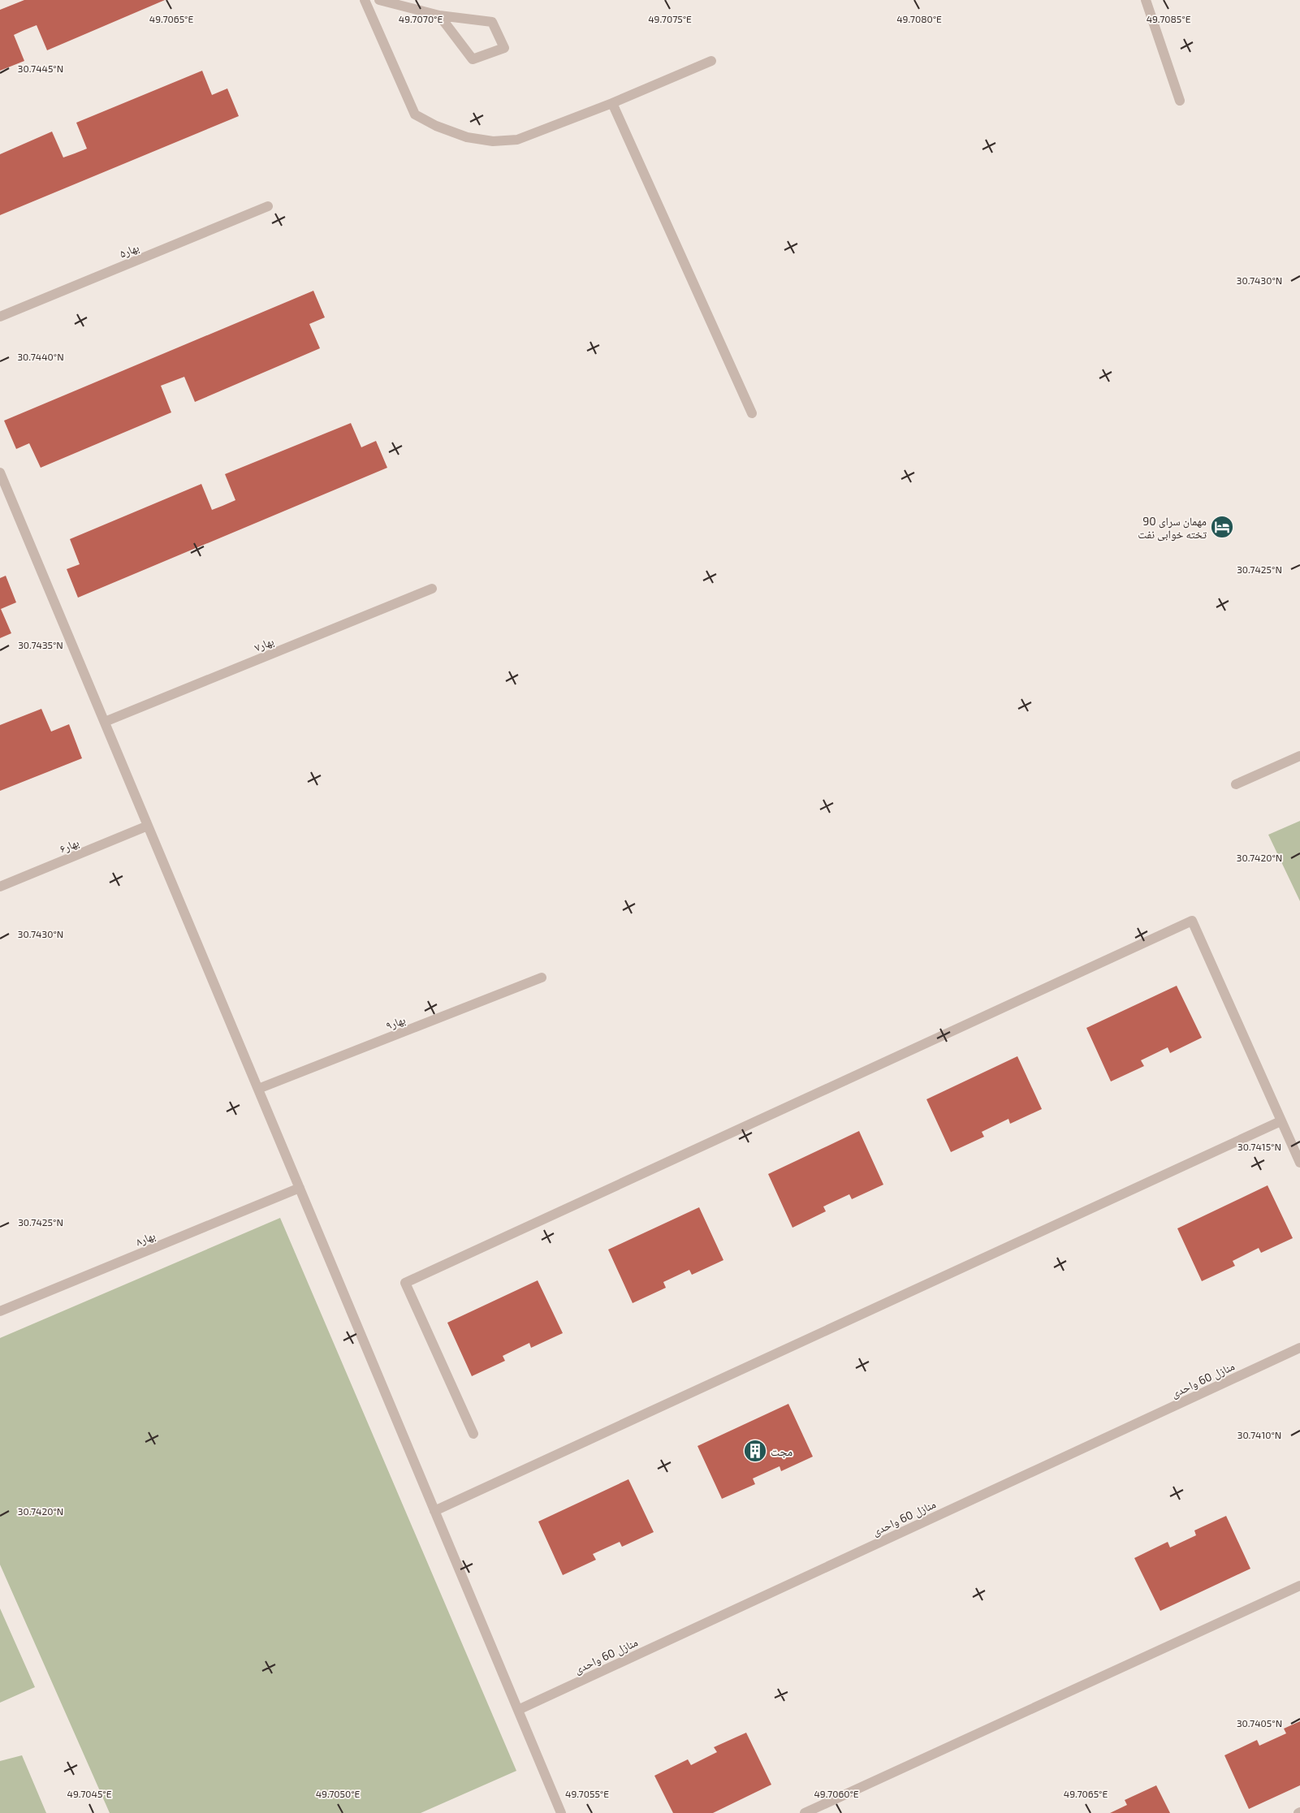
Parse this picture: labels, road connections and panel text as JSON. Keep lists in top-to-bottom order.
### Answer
{
  "streets": {
    "street": [
      "بهار۵",
      "بهار۷",
      "بهار۶",
      "بهار۹",
      "بهار۸",
      "منازل 60 واحدی"
    ]
  },
  "places": {
    "hotel": ["مهمان سرای 90 تخته خوابی نفت"],
    "building": ["مجت"]
  },
  "coordinates": [
    "49.7065°E",
    "49.7070°E",
    "49.7075°E",
    "49.7080°E",
    "49.7085°E",
    "30.7445°N",
    "30.7430°N",
    "30.7440°N",
    "30.7425°N",
    "30.7435°N",
    "30.7420°N",
    "30.7415°N",
    "30.7410°N",
    "30.7405°N",
    "49.7045°E",
    "49.7050°E",
    "49.7055°E",
    "49.7060°E"
  ]
}
